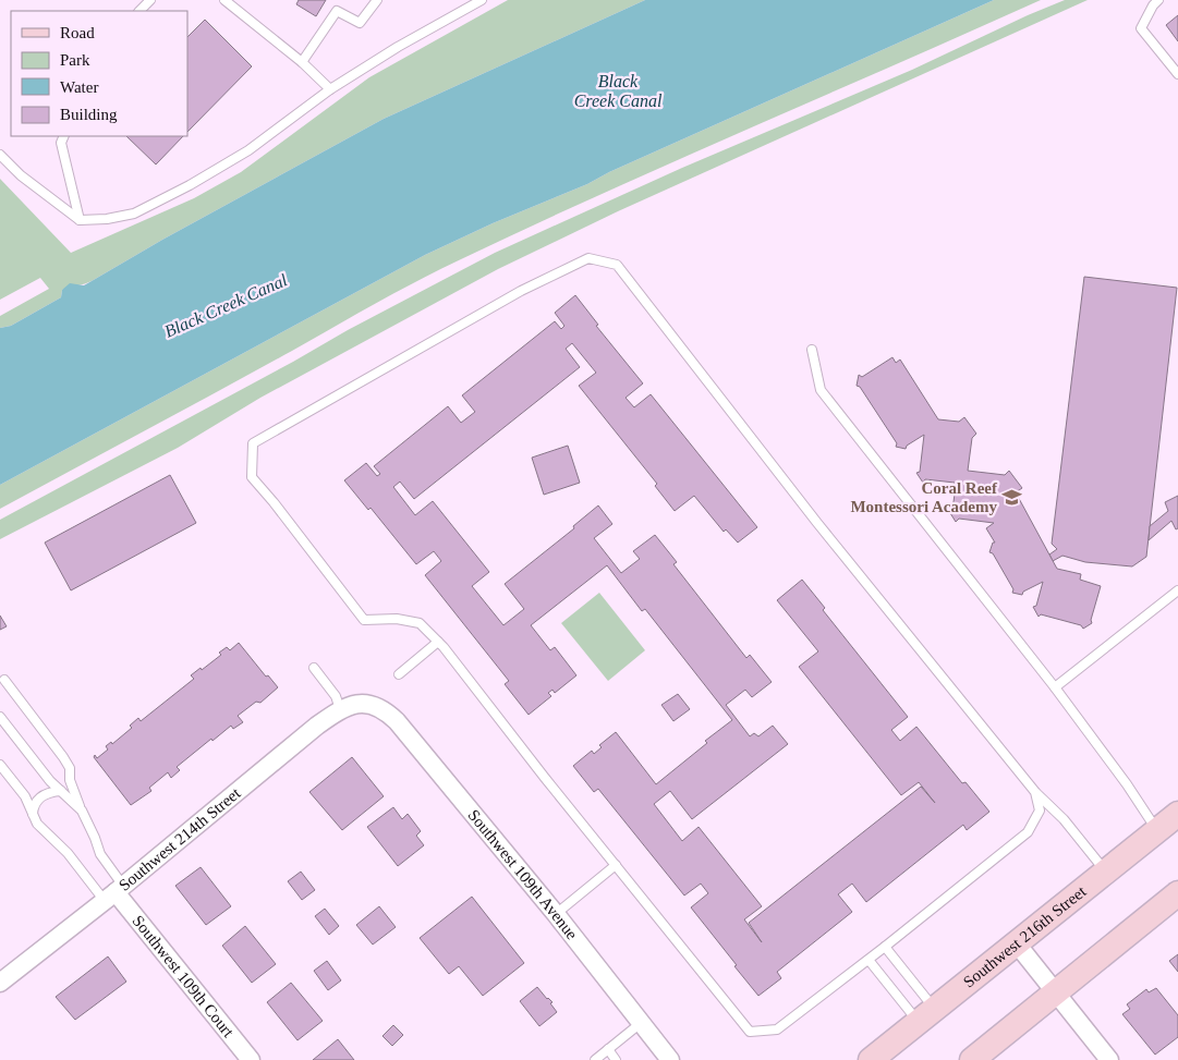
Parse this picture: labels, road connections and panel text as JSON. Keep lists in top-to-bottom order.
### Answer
{
  "streets": {
    "main road": ["Southwest 216th Street"],
    "street": ["Southwest 214th Street", "Southwest 109th Avenue", "Southwest 109th Court"]
  },
  "crossings": [
    ["Southwest 214th Street", "Southwest 109th Avenue"],
    ["Southwest 214th Street", "Southwest 109th Court"]
  ],
  "water": ["Black Creek Canal"],
  "places": {
    "school or university": ["Coral Reef Montessori Academy"]
  },
  "legend": [
    "Road",
    "Park",
    "Water",
    "Building"
  ]
}
